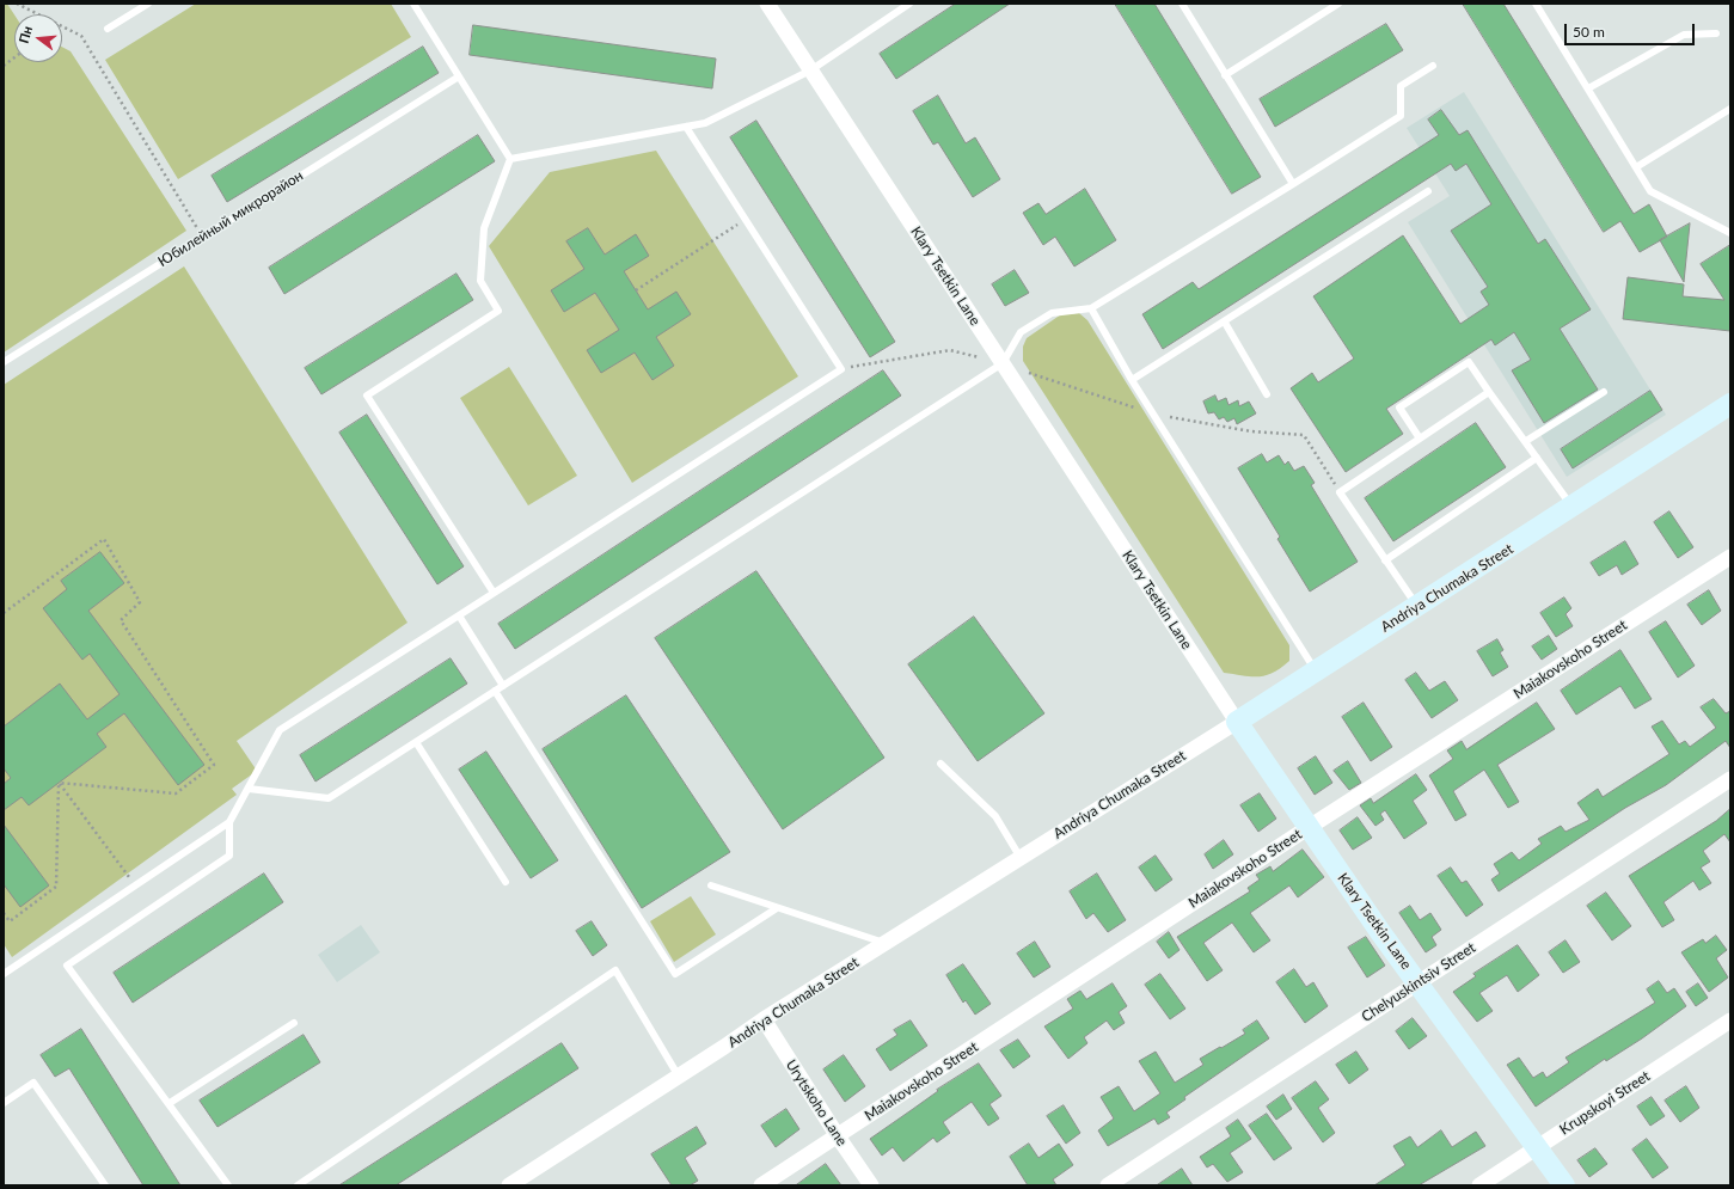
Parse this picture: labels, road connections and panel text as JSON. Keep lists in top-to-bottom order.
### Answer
{
  "streets": {
    "street": [
      "Klary Tsetkin Lane",
      "Andriya Chumaka Street",
      "Maiakovskoho Street",
      "Chelyuskintsiv Street",
      "Urytskoho Lane",
      "Krupskoyi Street"
    ],
    "lane": ["Юбилейный микрорайон"]
  },
  "crossings": [
    ["Klary Tsetkin Lane", "Andriya Chumaka Street"],
    ["Klary Tsetkin Lane", "Maiakovskoho Street"],
    ["Klary Tsetkin Lane", "Chelyuskintsiv Street"],
    ["Klary Tsetkin Lane", "Krupskoyi Street"],
    ["Andriya Chumaka Street", "Urytskoho Lane"],
    ["Maiakovskoho Street", "Urytskoho Lane"]
  ],
  "scale_bar": "50 m",
  "north": "left"
}
